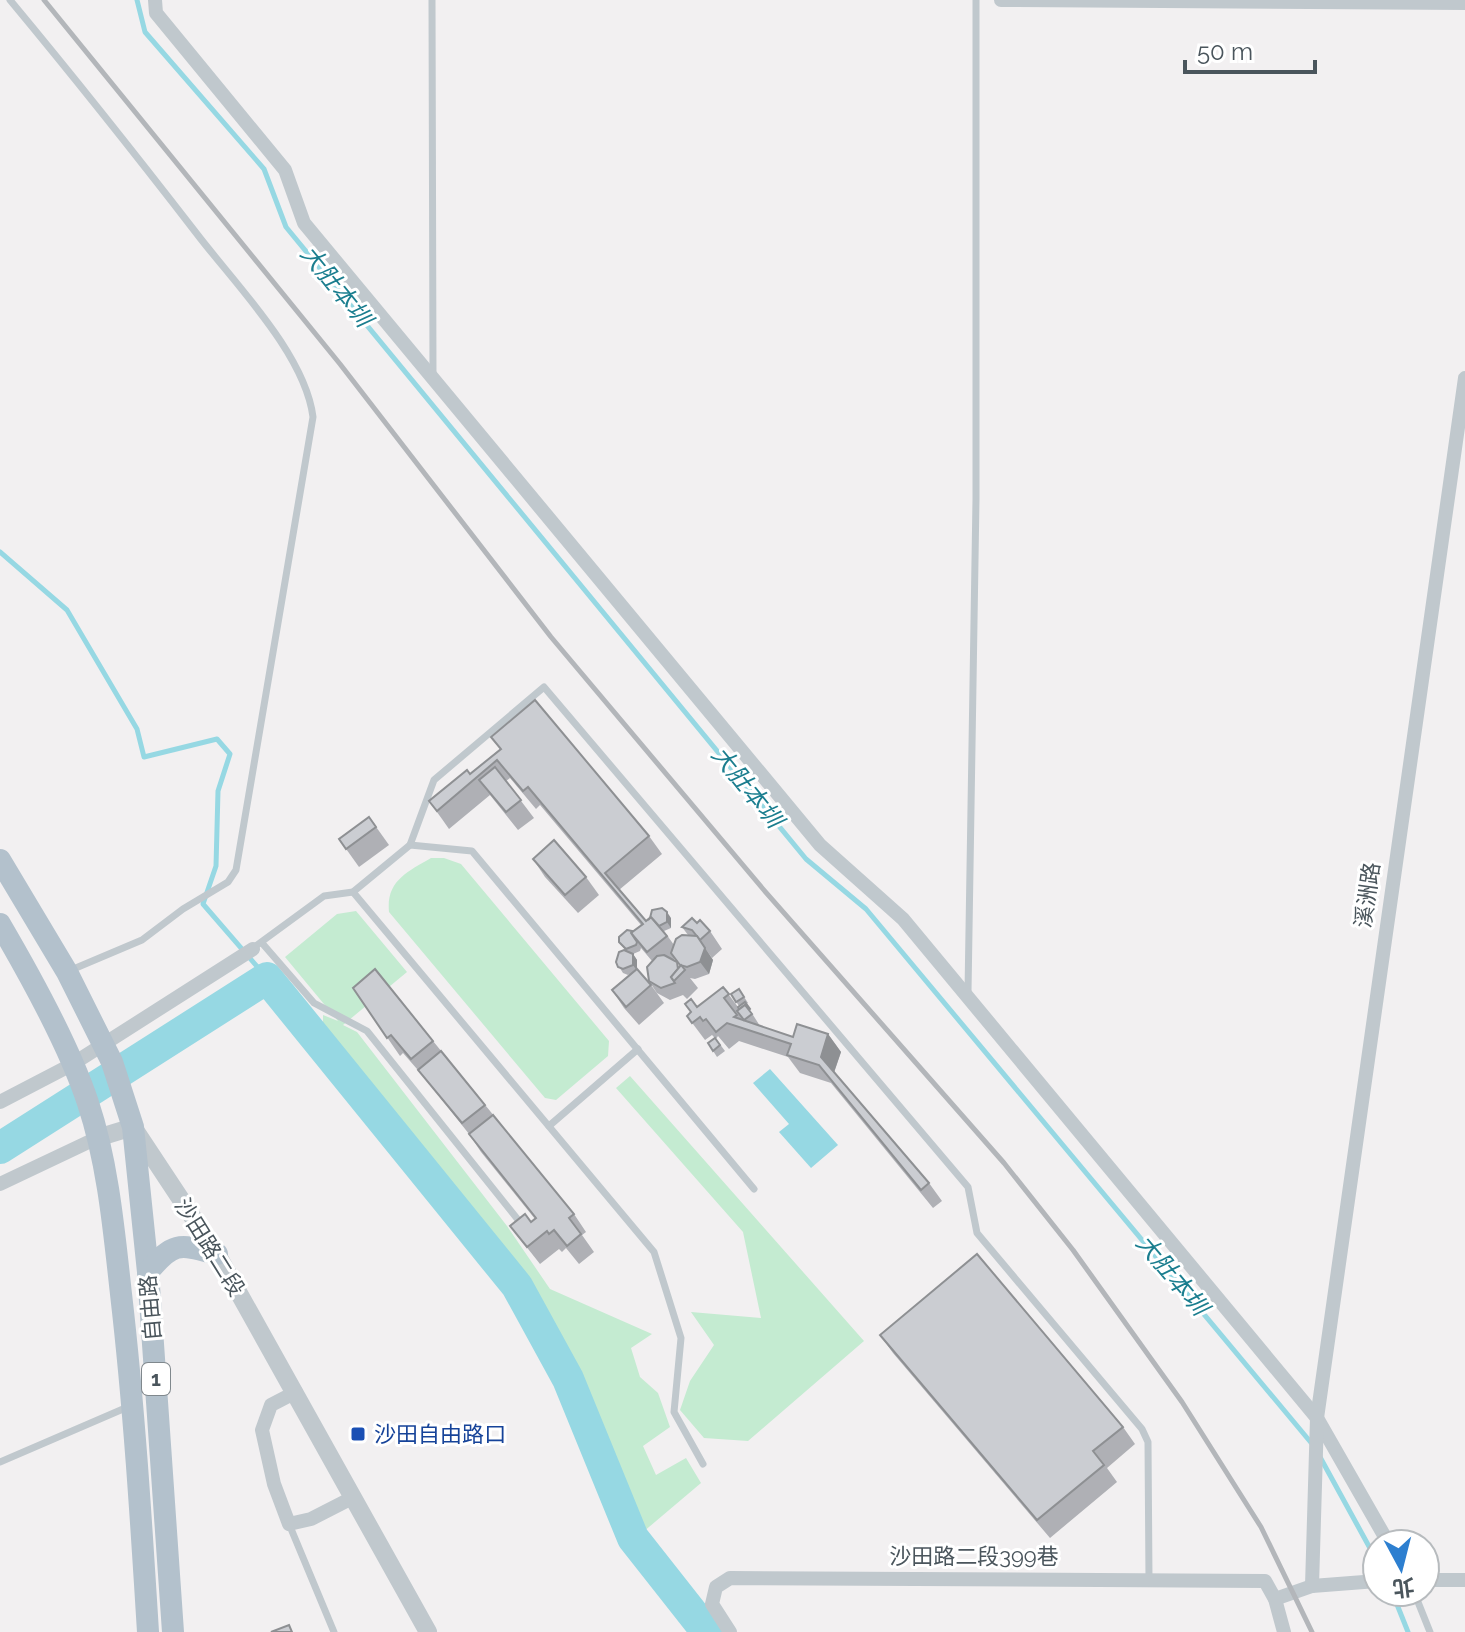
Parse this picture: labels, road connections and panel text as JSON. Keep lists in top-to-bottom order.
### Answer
{
  "streets": {
    "main road": ["沙田路二段", "自由路", "1"],
    "street": ["溪洲路", "沙田路二段399巷"]
  },
  "crossings": [
    ["沙田路二段", "自由路"],
    ["自由路", "1"]
  ],
  "water": ["大肚本圳"],
  "places": {
    "transit": ["沙田自由路口"]
  },
  "scale_bar": "50 m",
  "north": "bottom"
}
